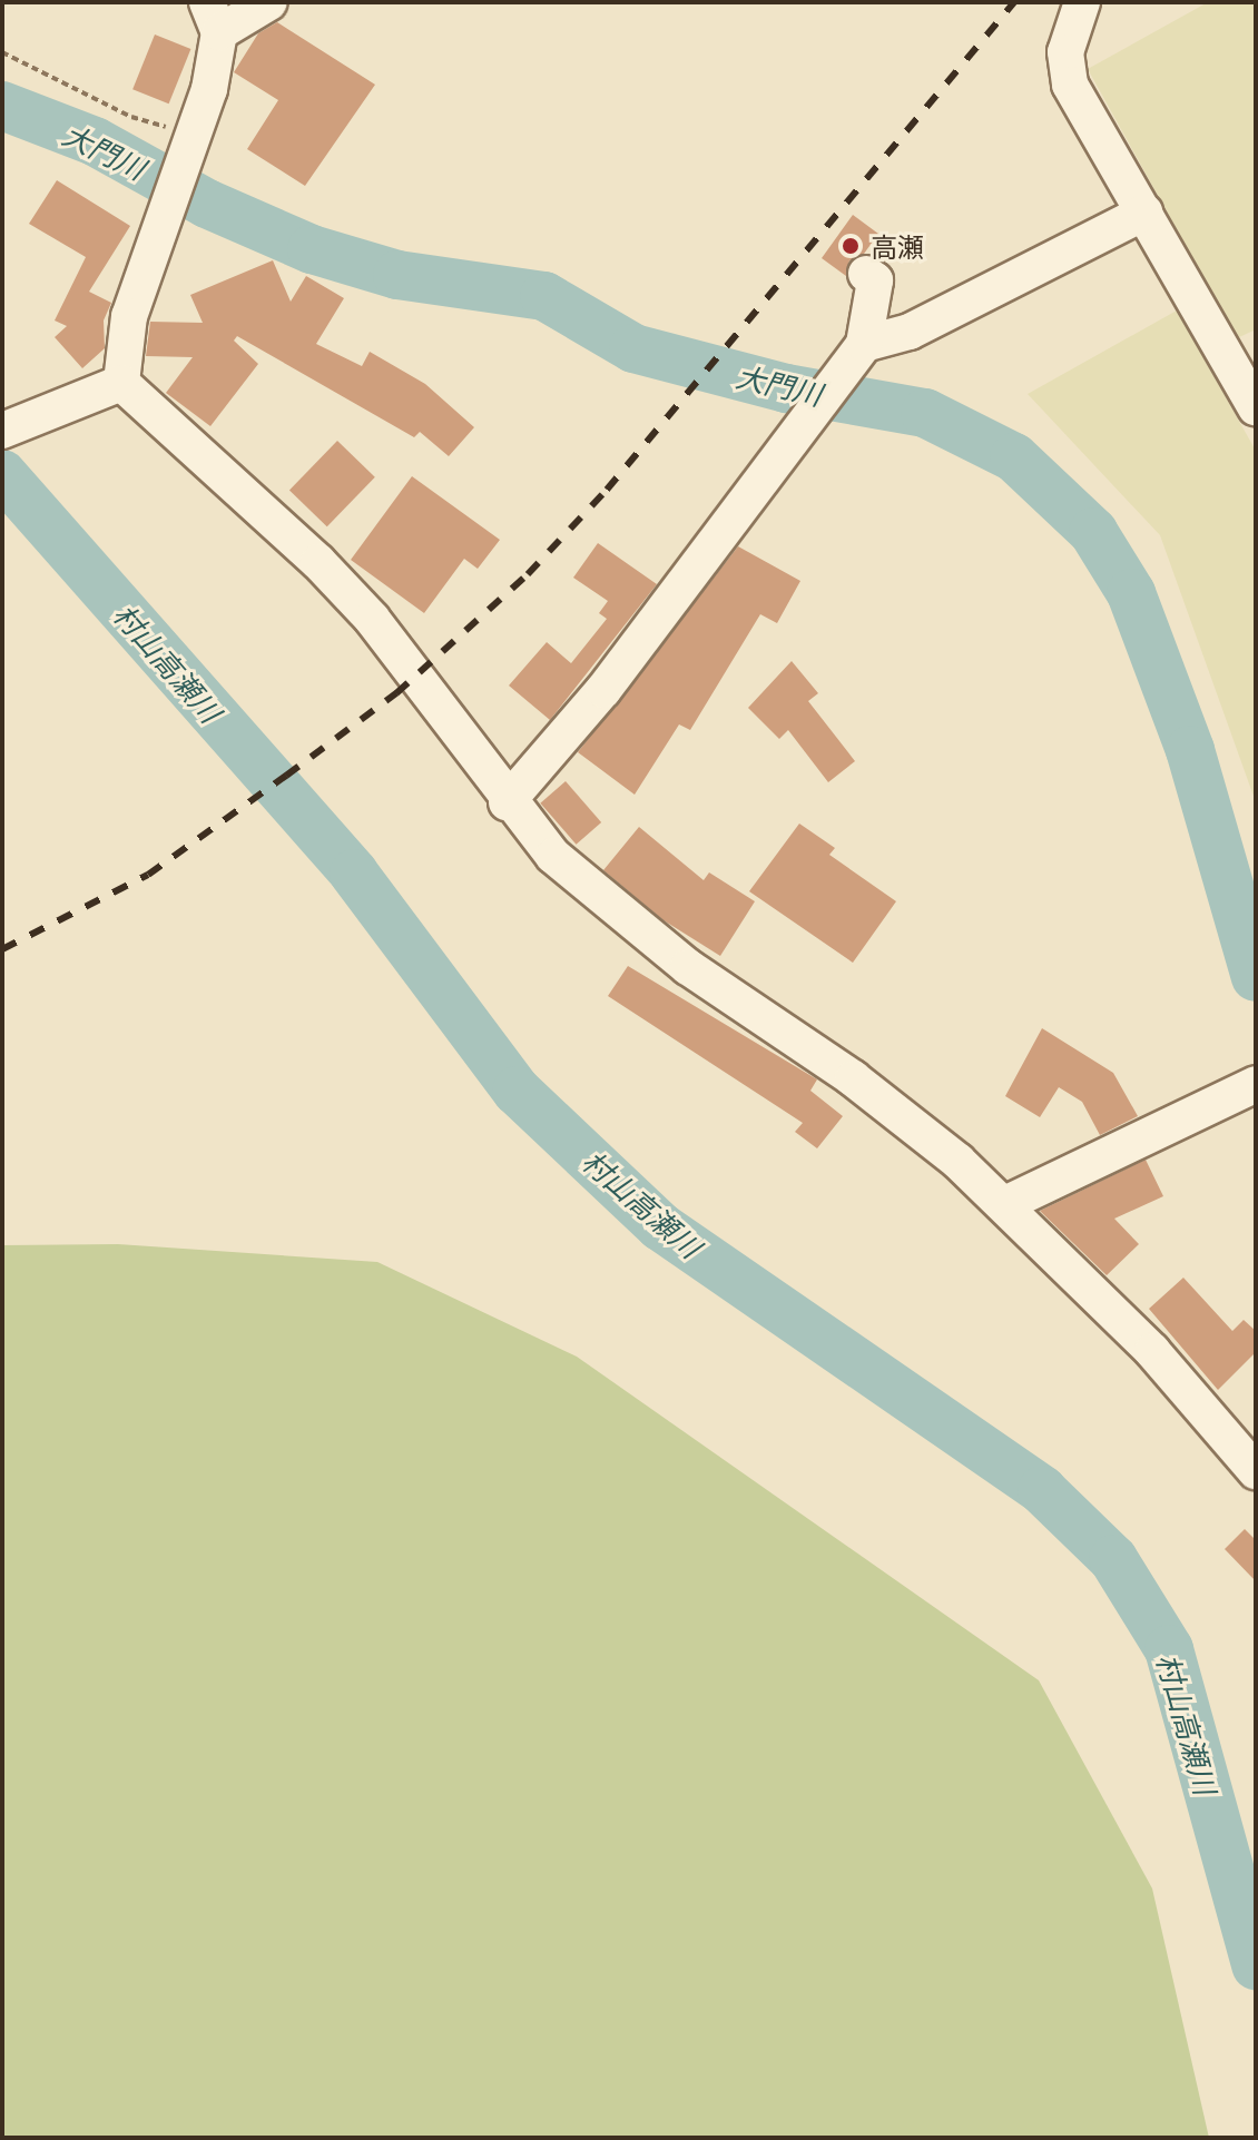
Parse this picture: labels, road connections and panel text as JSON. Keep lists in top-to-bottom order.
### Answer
{
  "water": ["大門川", "村山高瀬川"],
  "places": ["高瀬"]
}
